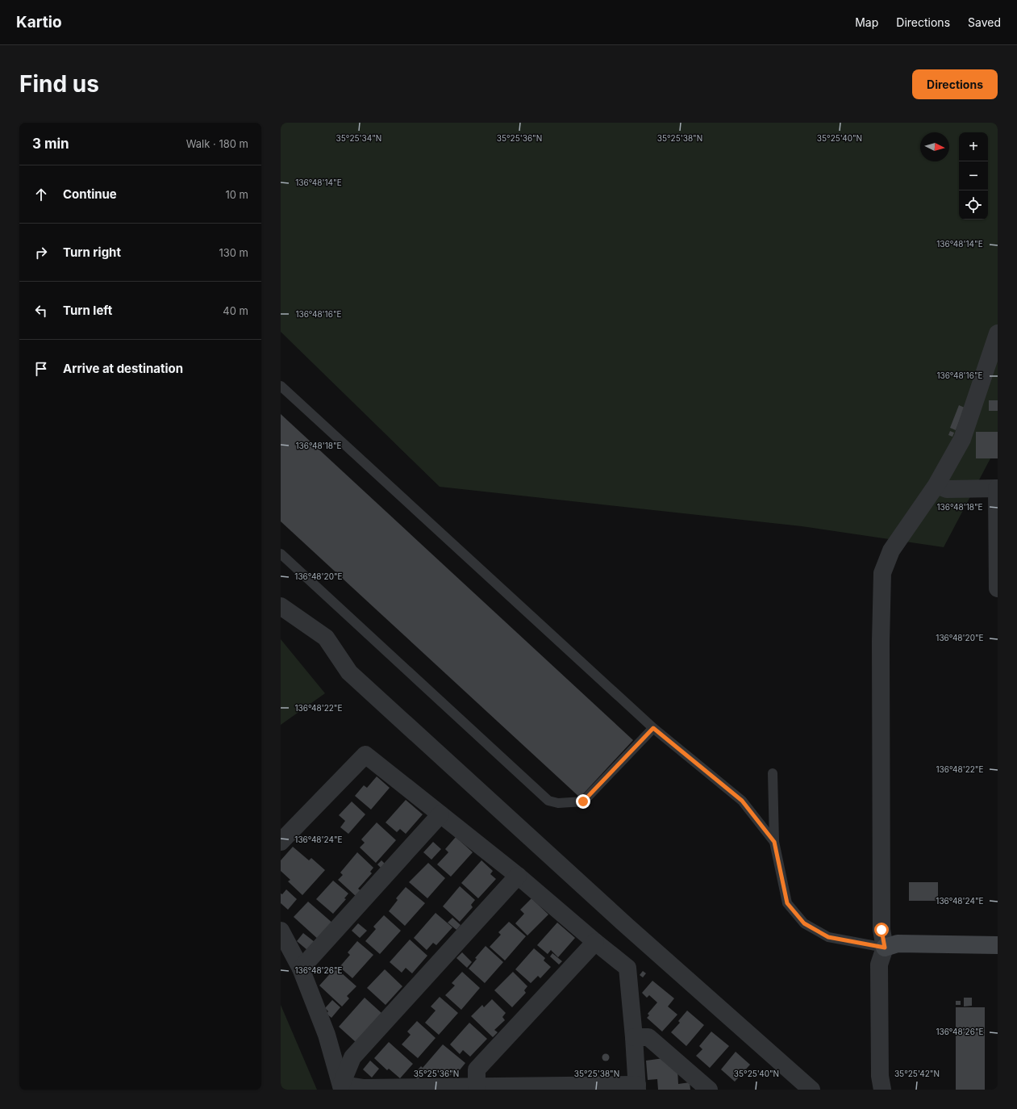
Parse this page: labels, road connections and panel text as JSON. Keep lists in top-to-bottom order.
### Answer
{
  "north": "right",
  "page": {
    "header": "Kartio",
    "nav": ["Map", "Directions", "Saved"],
    "buttons": "Directions",
    "title": "Find us",
    "heading": ["3 min", "Walk · 180 m"],
    "map_buttons": ["+", "−"],
    "list": [
      ["Continue", "10 m"],
      ["Turn right", "130 m"],
      ["Turn left", "40 m"],
      "Arrive at destination"
    ]
  },
  "coordinates": [
    "35°25'34\"N",
    "35°25'36\"N",
    "35°25'38\"N",
    "35°25'40\"N",
    "136°48'14\"E",
    "136°48'16\"E",
    "136°48'18\"E",
    "136°48'20\"E",
    "136°48'22\"E",
    "136°48'24\"E",
    "136°48'26\"E",
    "35°25'42\"N"
  ]
}
